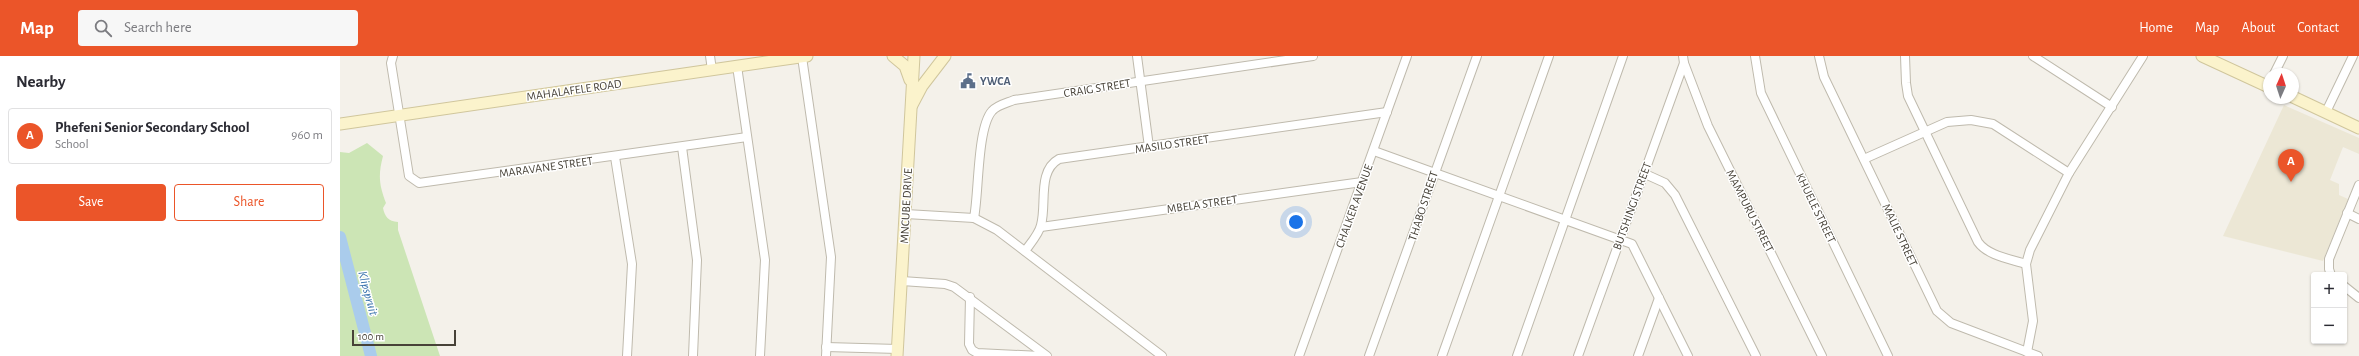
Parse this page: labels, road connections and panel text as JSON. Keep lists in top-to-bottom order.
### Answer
{
  "streets": {
    "main road": ["MAHALAFELE ROAD", "MNCUBE DRIVE"],
    "street": [
      "CRAIG STREET",
      "MASILO STREET",
      "MARAVANE STREET",
      "MBELA STREET",
      "CHALKER AVENUE",
      "THABO STREET",
      "BUTSHINGI STREET",
      "KHUELE STREET",
      "MAMPURU STREET",
      "MALIE STREET"
    ]
  },
  "crossings": [
    ["MAHALAFELE ROAD", "MARAVANE STREET"],
    ["MASILO STREET", "MBELA STREET"],
    ["MASILO STREET", "CHALKER AVENUE"],
    ["MBELA STREET", "CHALKER AVENUE"],
    ["BUTSHINGI STREET", "MAMPURU STREET"]
  ],
  "water": ["Klipspruit"],
  "places": {
    "public building": ["YWCA"]
  },
  "scale_bar": "100 m",
  "north": "top",
  "page": {
    "header": "Map",
    "search": "Search here",
    "nav": [
      "Home",
      "Map",
      "About",
      "Contact"
    ],
    "heading": "Nearby",
    "list": [
      {
        "mark": "A",
        "name": "Phefeni Senior Secondary School",
        "note": "School",
        "value": "960 m"
      }
    ],
    "pins": "A",
    "buttons": ["Save", "Share"],
    "map_buttons": ["+", "−"],
    "scale": "100 m"
  }
}
